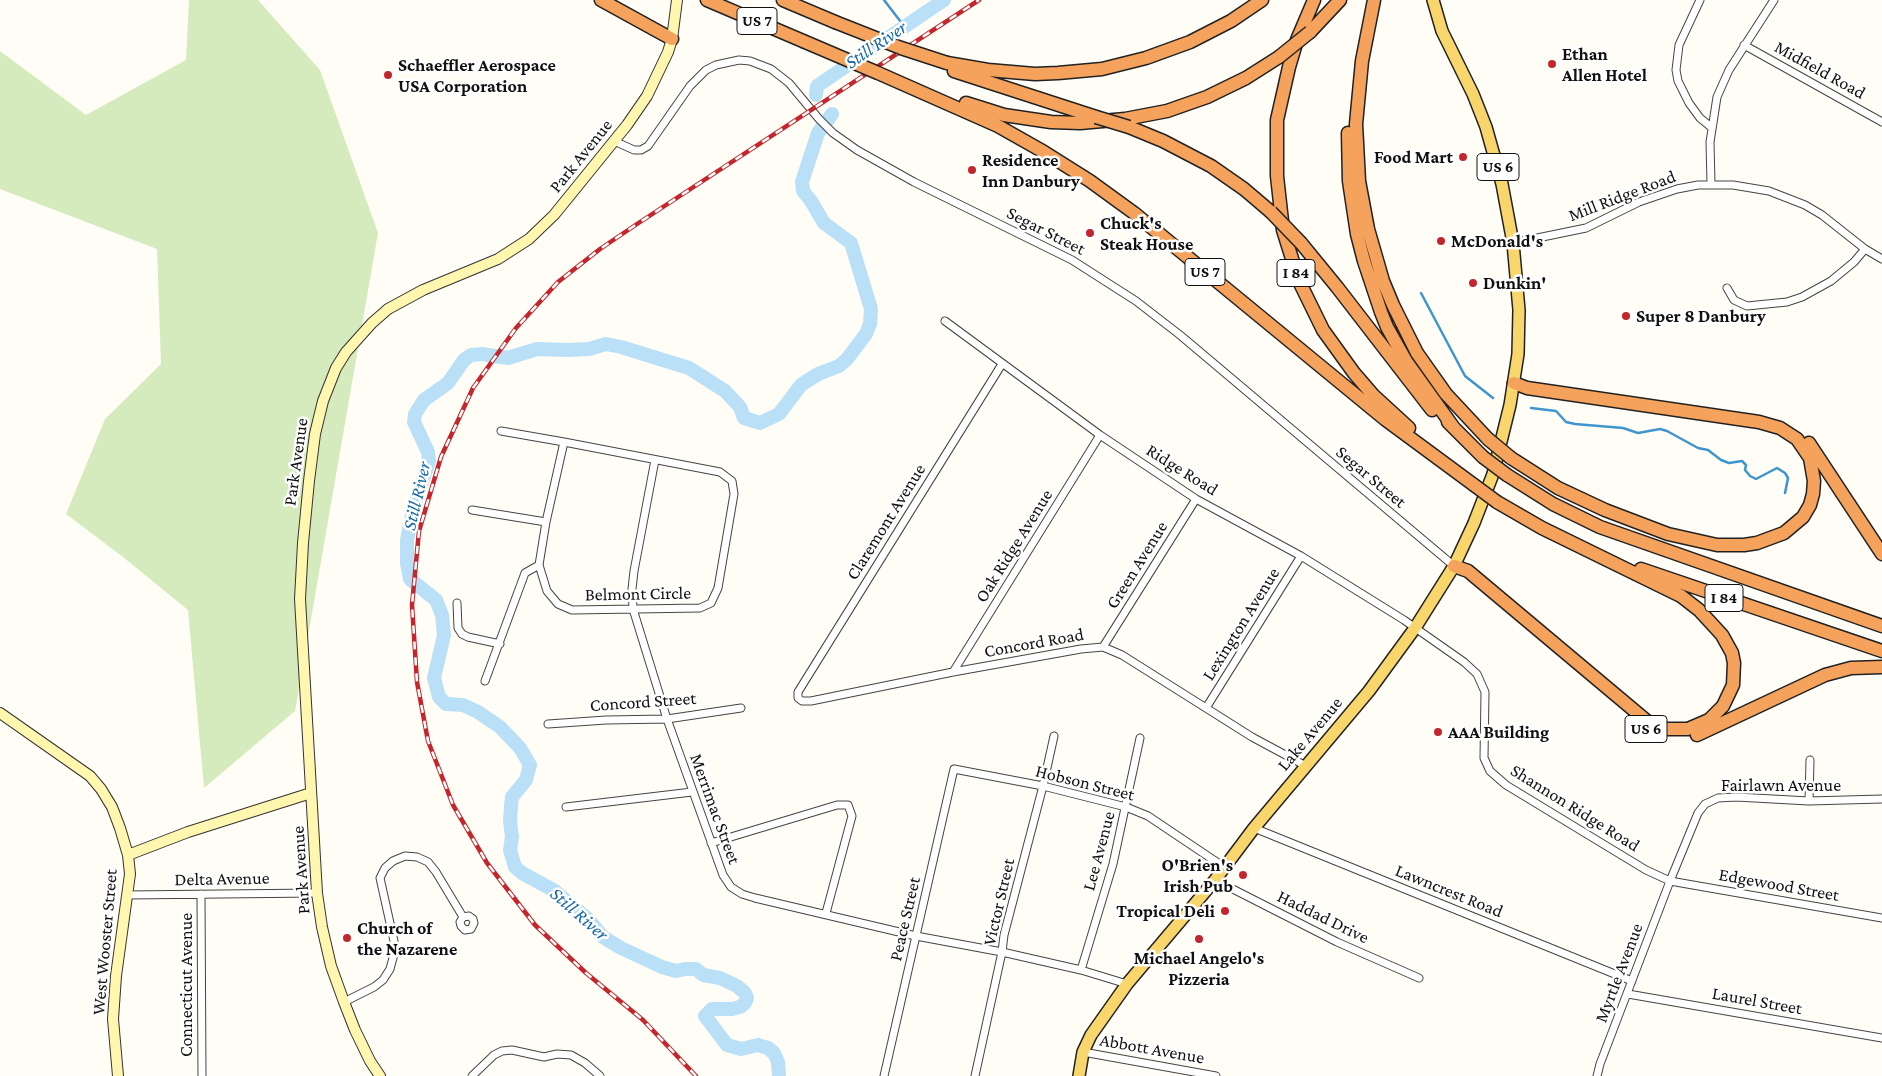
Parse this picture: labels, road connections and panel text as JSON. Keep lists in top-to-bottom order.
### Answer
{
  "streets": {
    "highway": ["US 7", "US 6", "I 84"],
    "main road": ["Park Avenue", "Lake Avenue", "West Wooster Street"],
    "street": [
      "Midfield Road",
      "Mill Ridge Road",
      "Segar Street",
      "Ridge Road",
      "Claremont Avenue",
      "Oak Ridge Avenue",
      "Green Avenue",
      "Belmont Circle",
      "Lexington Avenue",
      "Concord Road",
      "Concord Street",
      "Hobson Street",
      "Fairlawn Avenue",
      "Shannon Ridge Road",
      "Merrimac Street",
      "Lee Avenue",
      "Delta Avenue",
      "Edgewood Street",
      "Lawncrest Road",
      "Victor Street",
      "Haddad Drive",
      "Peace Street",
      "Myrtle Avenue",
      "Connecticut Avenue",
      "Laurel Street",
      "Abbott Avenue"
    ]
  },
  "crossings": [
    ["US 7", "I 84"],
    ["Park Avenue", "Segar Street"],
    ["Park Avenue", "Delta Avenue"],
    ["Park Avenue", "West Wooster Street"],
    ["US 6", "Mill Ridge Road"],
    ["US 6", "Segar Street"],
    ["US 6", "Lake Avenue"],
    ["Segar Street", "Lake Avenue"],
    ["Ridge Road", "Claremont Avenue"],
    ["Ridge Road", "Oak Ridge Avenue"],
    ["Ridge Road", "Green Avenue"],
    ["Ridge Road", "Lexington Avenue"],
    ["Ridge Road", "Lake Avenue"],
    ["Ridge Road", "Shannon Ridge Road"],
    ["Claremont Avenue", "Concord Road"],
    ["Oak Ridge Avenue", "Concord Road"],
    ["Green Avenue", "Concord Road"],
    ["Belmont Circle", "Merrimac Street"],
    ["Lexington Avenue", "Concord Road"],
    ["Concord Road", "Lake Avenue"],
    ["Concord Street", "Merrimac Street"],
    ["Lake Avenue", "Hobson Street"],
    ["Lake Avenue", "Shannon Ridge Road"],
    ["Lake Avenue", "Merrimac Street"],
    ["Lake Avenue", "Lawncrest Road"],
    ["Lake Avenue", "Haddad Drive"],
    ["Lake Avenue", "Abbott Avenue"],
    ["Hobson Street", "Lee Avenue"],
    ["Hobson Street", "Victor Street"],
    ["Hobson Street", "Peace Street"],
    ["Fairlawn Avenue", "Shannon Ridge Road"],
    ["Fairlawn Avenue", "Edgewood Street"],
    ["Fairlawn Avenue", "Myrtle Avenue"],
    ["Shannon Ridge Road", "Edgewood Street"],
    ["Shannon Ridge Road", "Myrtle Avenue"],
    ["Merrimac Street", "Lee Avenue"],
    ["Merrimac Street", "Victor Street"],
    ["Merrimac Street", "Peace Street"],
    ["Delta Avenue", "West Wooster Street"],
    ["Delta Avenue", "Connecticut Avenue"],
    ["Edgewood Street", "Myrtle Avenue"],
    ["Lawncrest Road", "Myrtle Avenue"],
    ["Myrtle Avenue", "Laurel Street"]
  ],
  "water": ["Still River"],
  "places": [
    "Ethan Allen Hotel",
    "Schaeffler Aerospace USA Corporation",
    "Food Mart",
    "Residence Inn Danbury",
    "Chuck's Steak House",
    "McDonald's",
    "Dunkin'",
    "Super 8 Danbury",
    "AAA Building",
    "O'Brien's Irish Pub",
    "Tropical Deli",
    "Church of the Nazarene",
    "Michael Angelo's Pizzeria"
  ]
}
